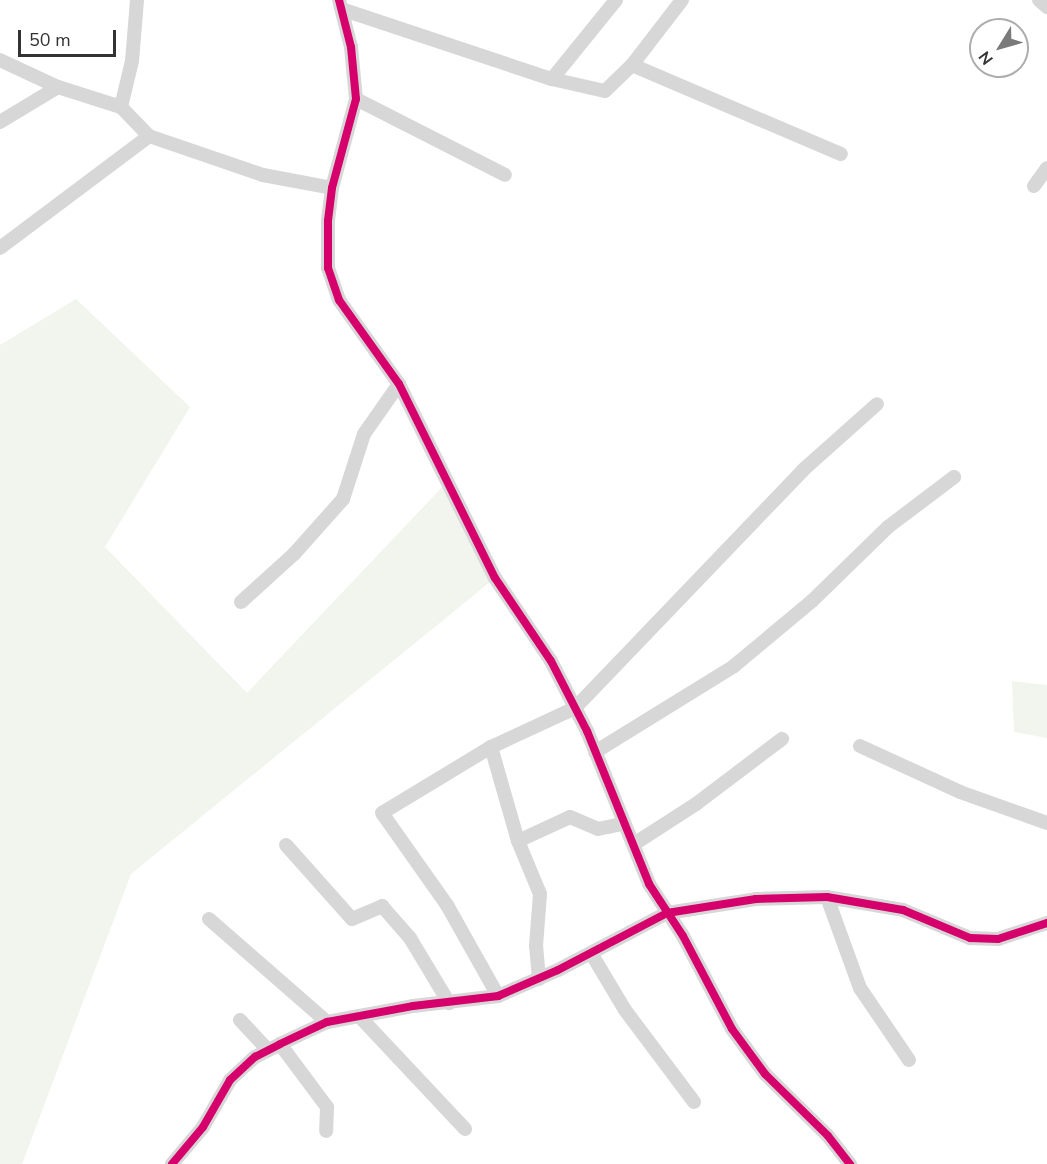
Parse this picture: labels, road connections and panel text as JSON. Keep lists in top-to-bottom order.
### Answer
{
  "scale_bar": "50 m",
  "north": "bottom left"
}
